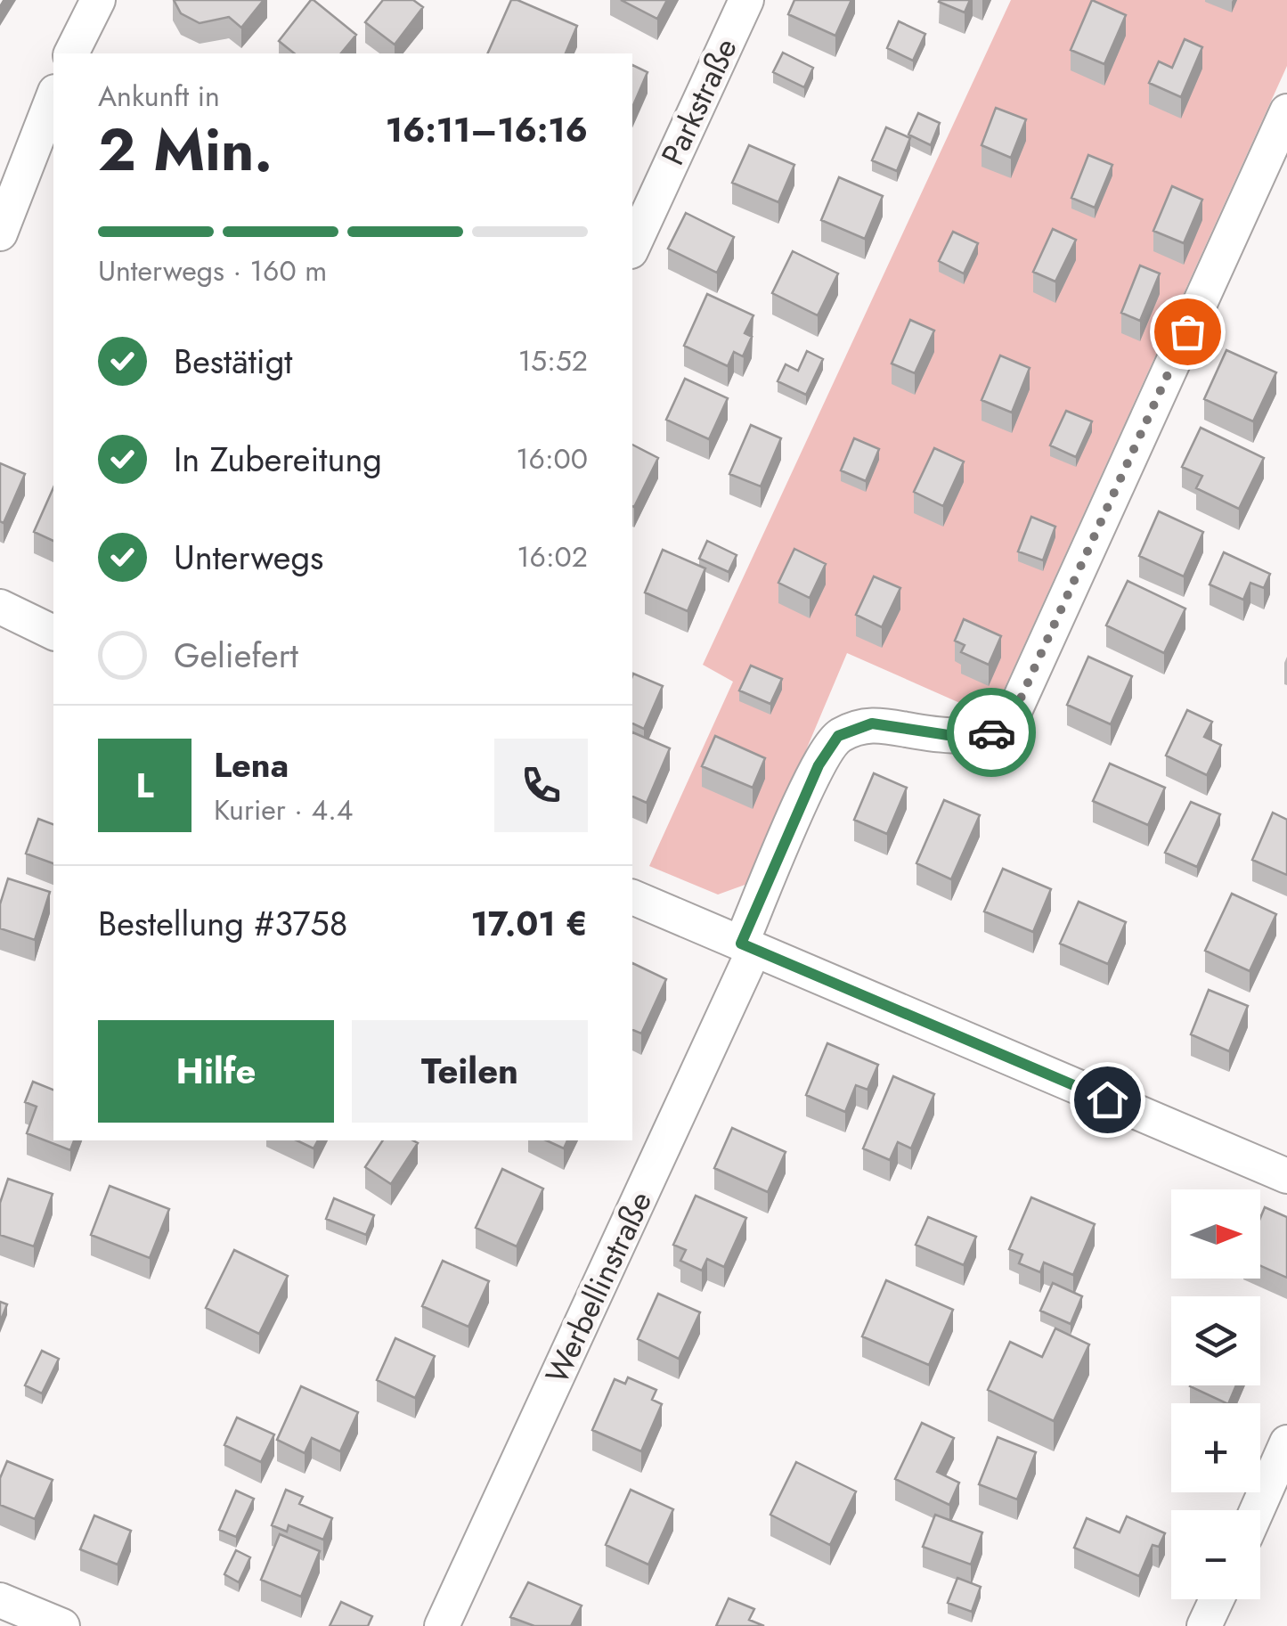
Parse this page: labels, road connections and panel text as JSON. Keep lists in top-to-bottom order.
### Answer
{
  "streets": {
    "street": ["Parkstraße", "Werbellinstraße"]
  },
  "north": "right",
  "page": {
    "heading": ["2 Min.", "Ankunft in", "16:11–16:16"],
    "panel": [
      "Lena",
      "Kurier · 4.4",
      "Bestellung #3758",
      "17.01 €"
    ],
    "bar": "Unterwegs · 160 m",
    "list": [
      ["Bestätigt", "15:52"],
      ["In Zubereitung", "16:00"],
      ["Unterwegs", "16:02"],
      "Geliefert"
    ],
    "round": "L",
    "buttons": ["Hilfe", "Teilen"],
    "map_buttons": ["+", "−"]
  }
}
